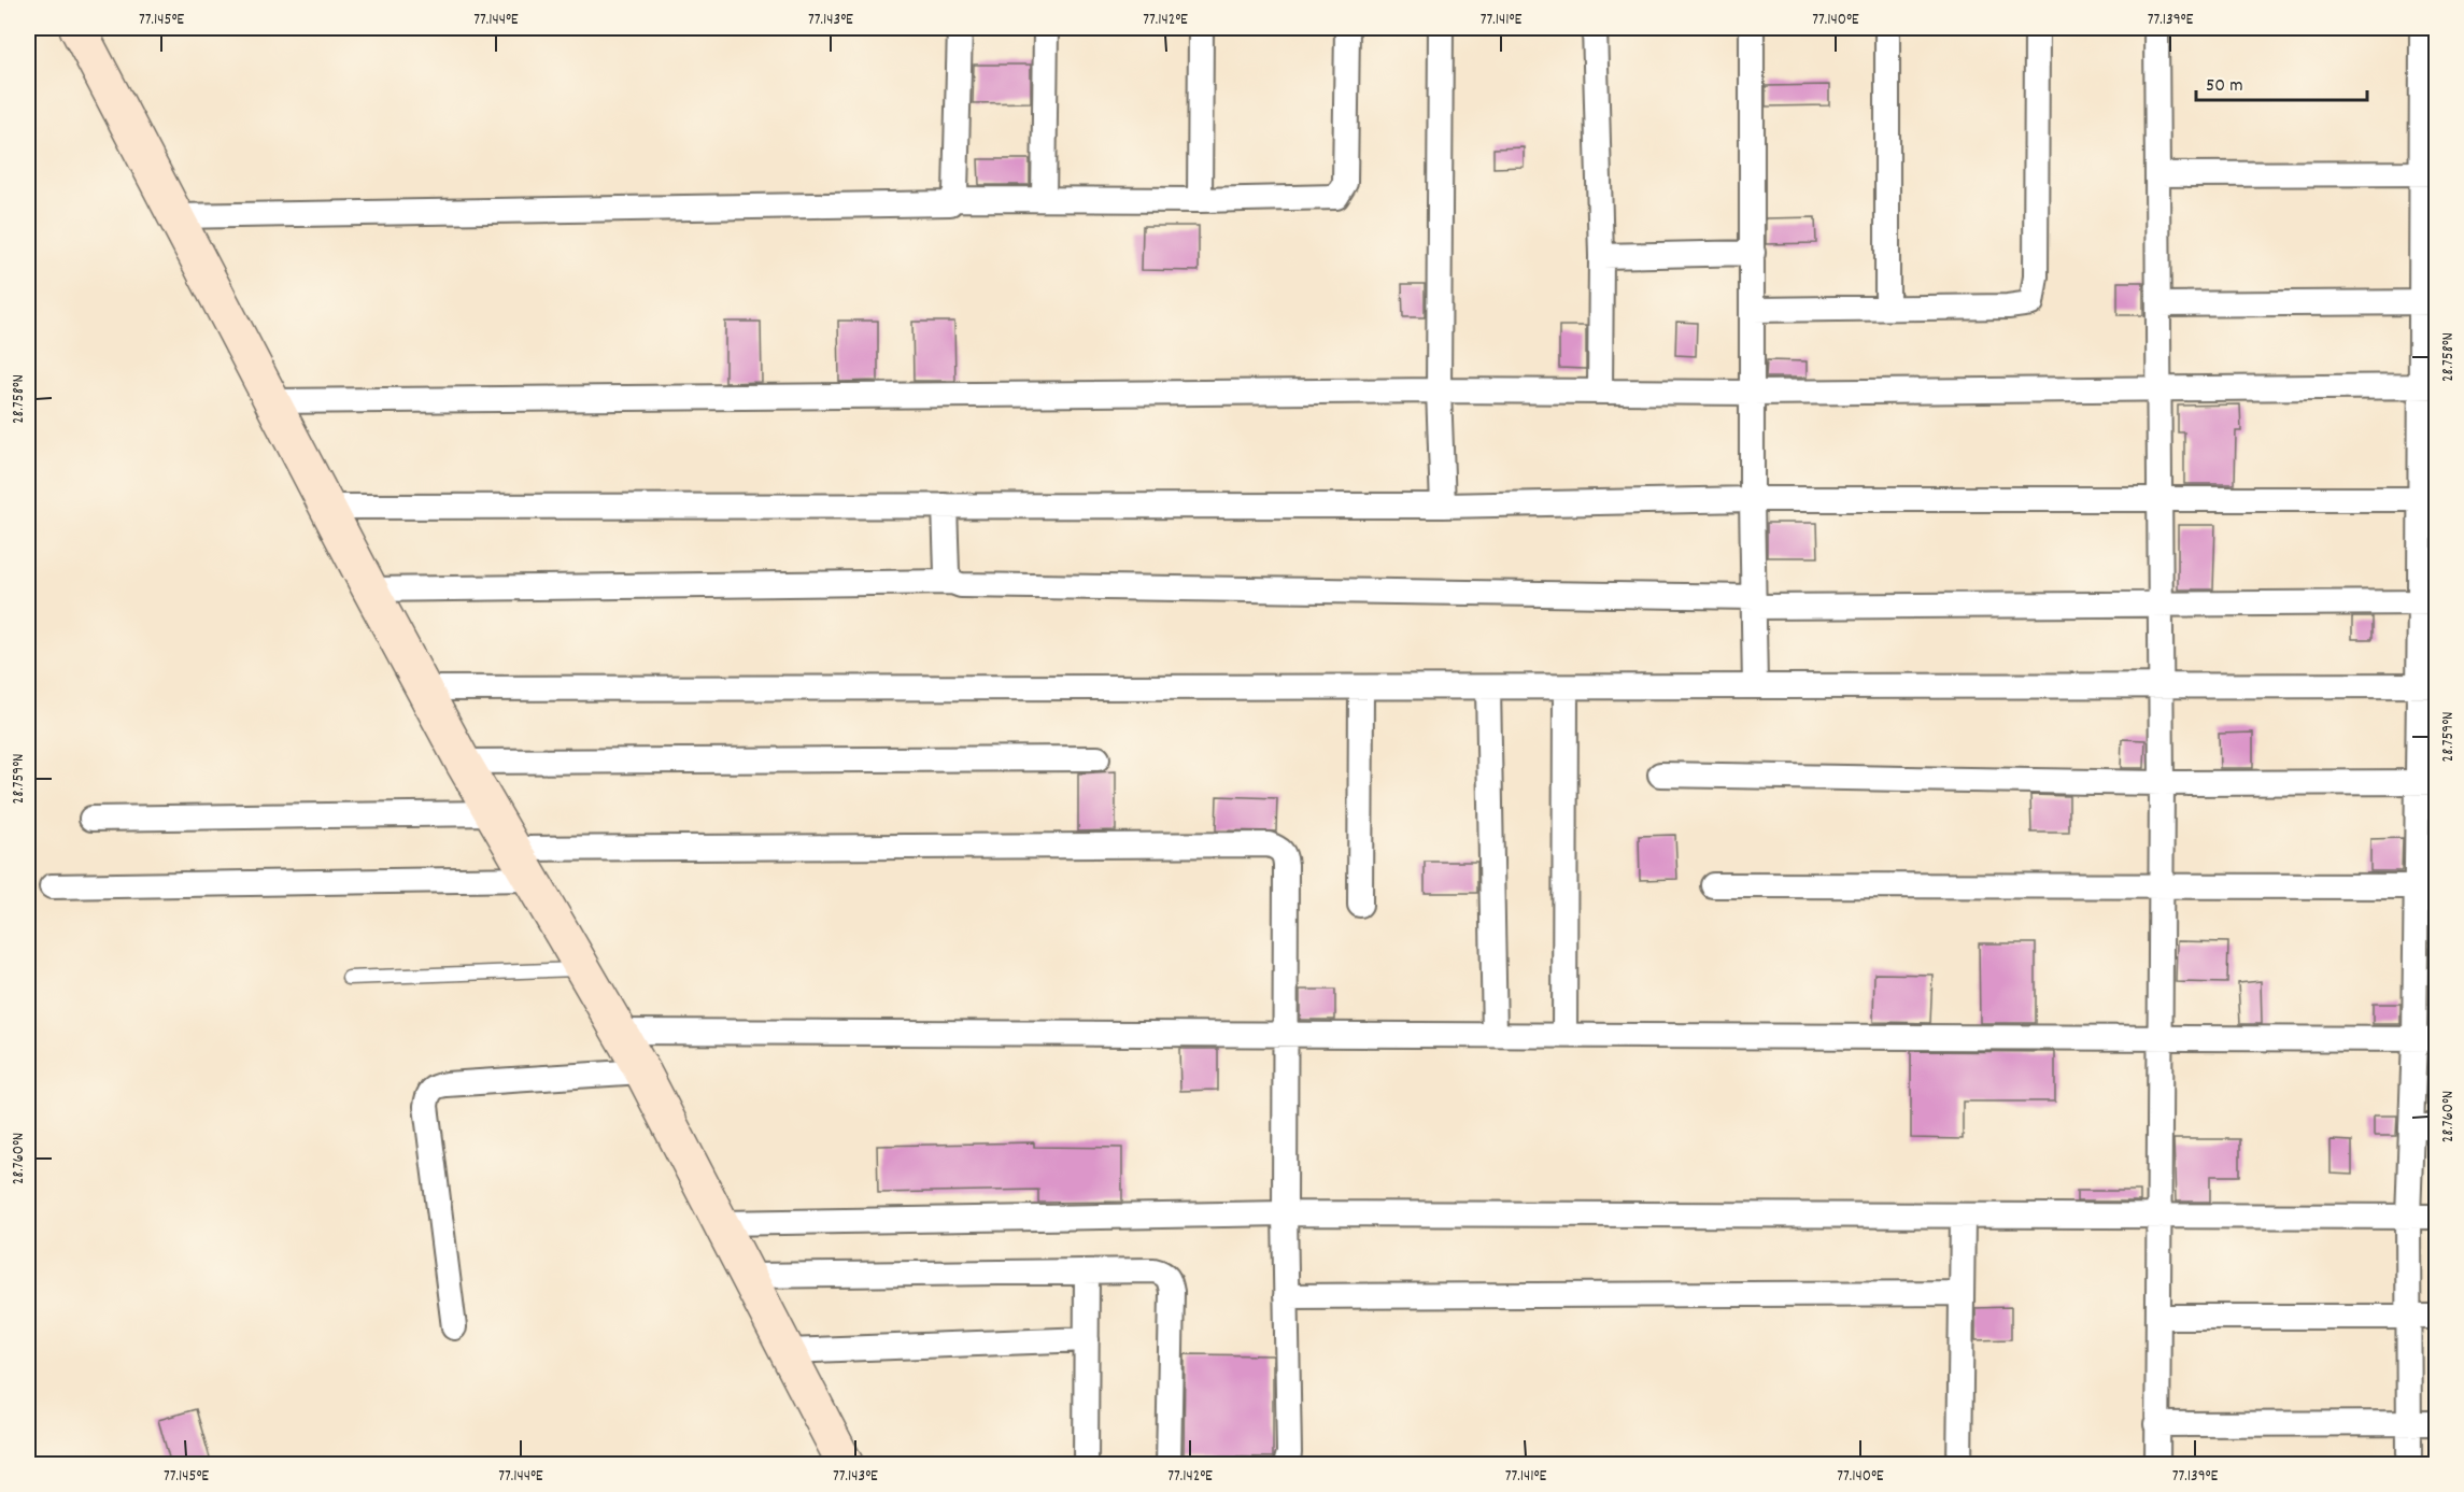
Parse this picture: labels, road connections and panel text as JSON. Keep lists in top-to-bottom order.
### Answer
{
  "scale_bar": "50 m",
  "coordinates": [
    "77.145°E",
    "77.144°E",
    "77.143°E",
    "77.142°E",
    "77.141°E",
    "77.140°E",
    "77.139°E",
    "28.758°N",
    "28.759°N",
    "28.760°N"
  ]
}
